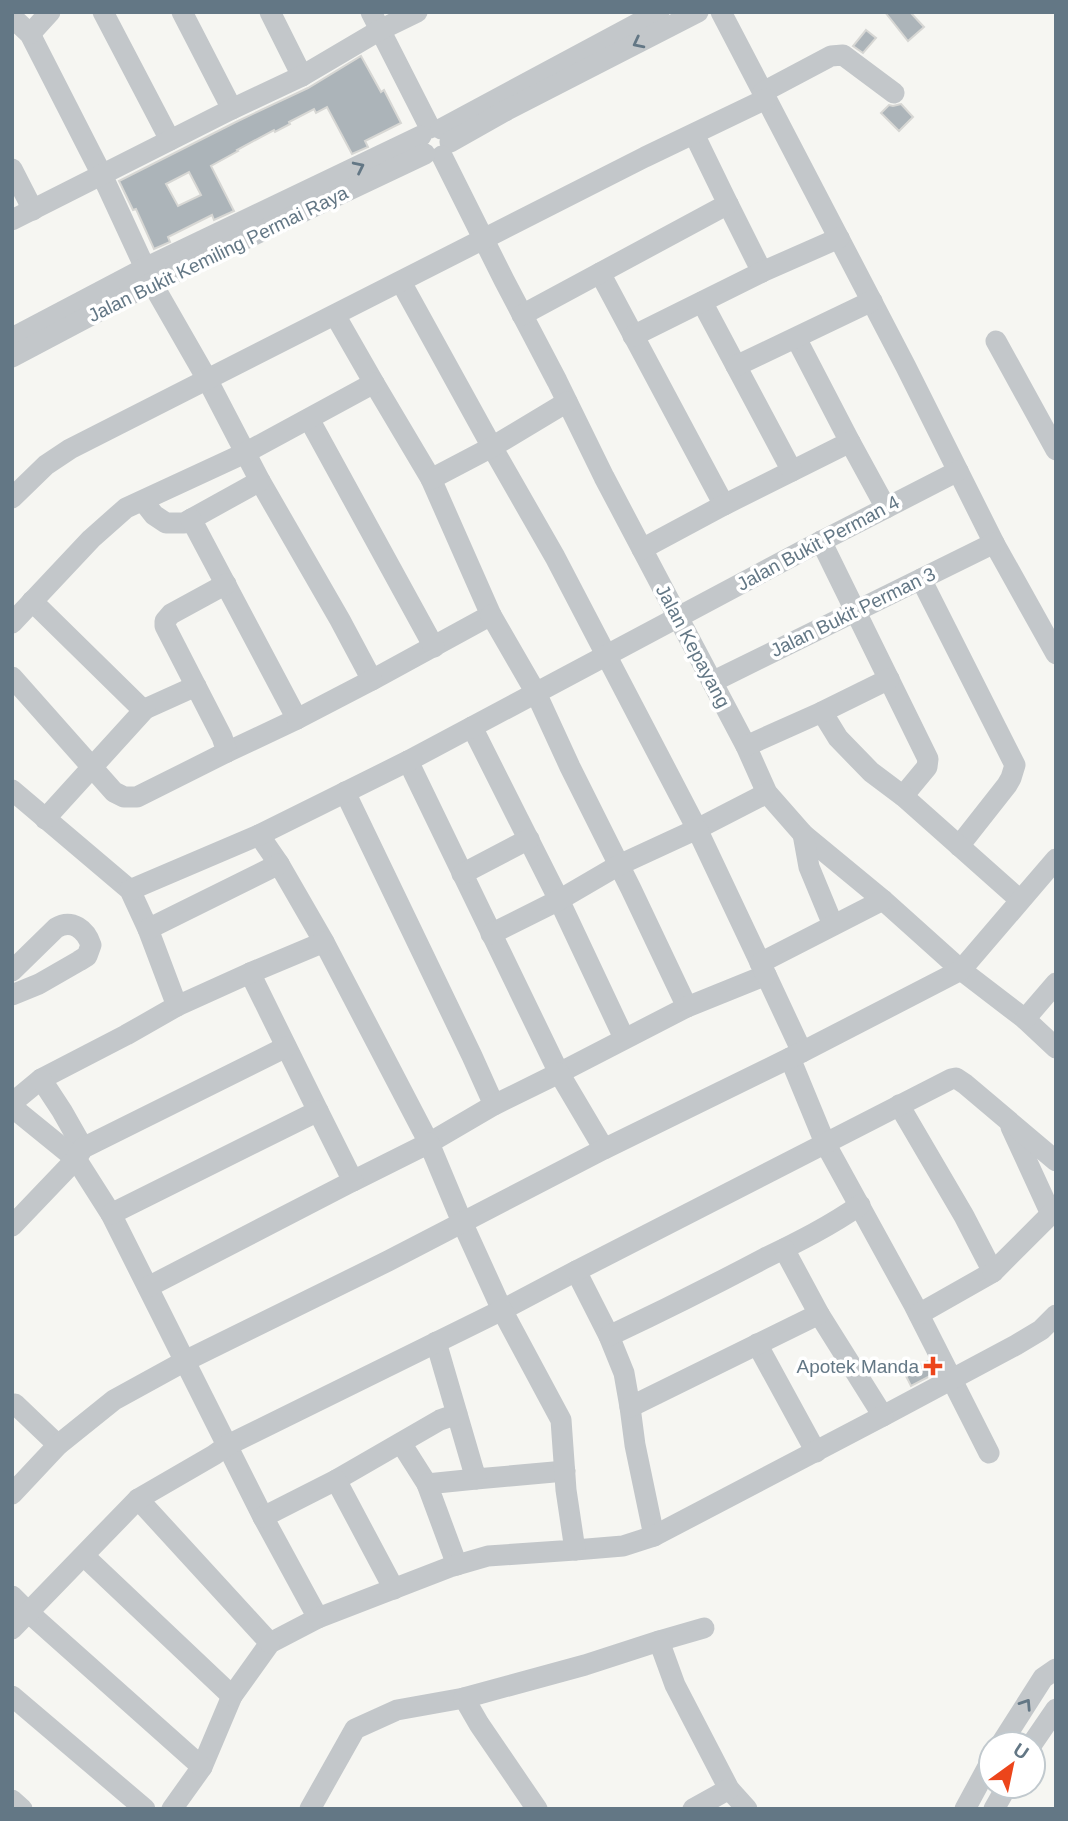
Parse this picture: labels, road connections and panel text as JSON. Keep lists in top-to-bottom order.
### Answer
{
  "streets": {
    "street": [
      "Jalan Bukit Kemiling Permai Raya",
      "Jalan Bukit Perman 4",
      "Jalan Bukit Perman 3",
      "Jalan Kepayang"
    ]
  },
  "crossings": [
    ["Jalan Bukit Kemiling Permai Raya", "Jalan Kepayang"],
    ["Jalan Bukit Perman 4", "Jalan Kepayang"],
    ["Jalan Bukit Perman 3", "Jalan Kepayang"]
  ],
  "places": {
    "health": ["Apotek Manda"]
  },
  "north": "top right"
}
